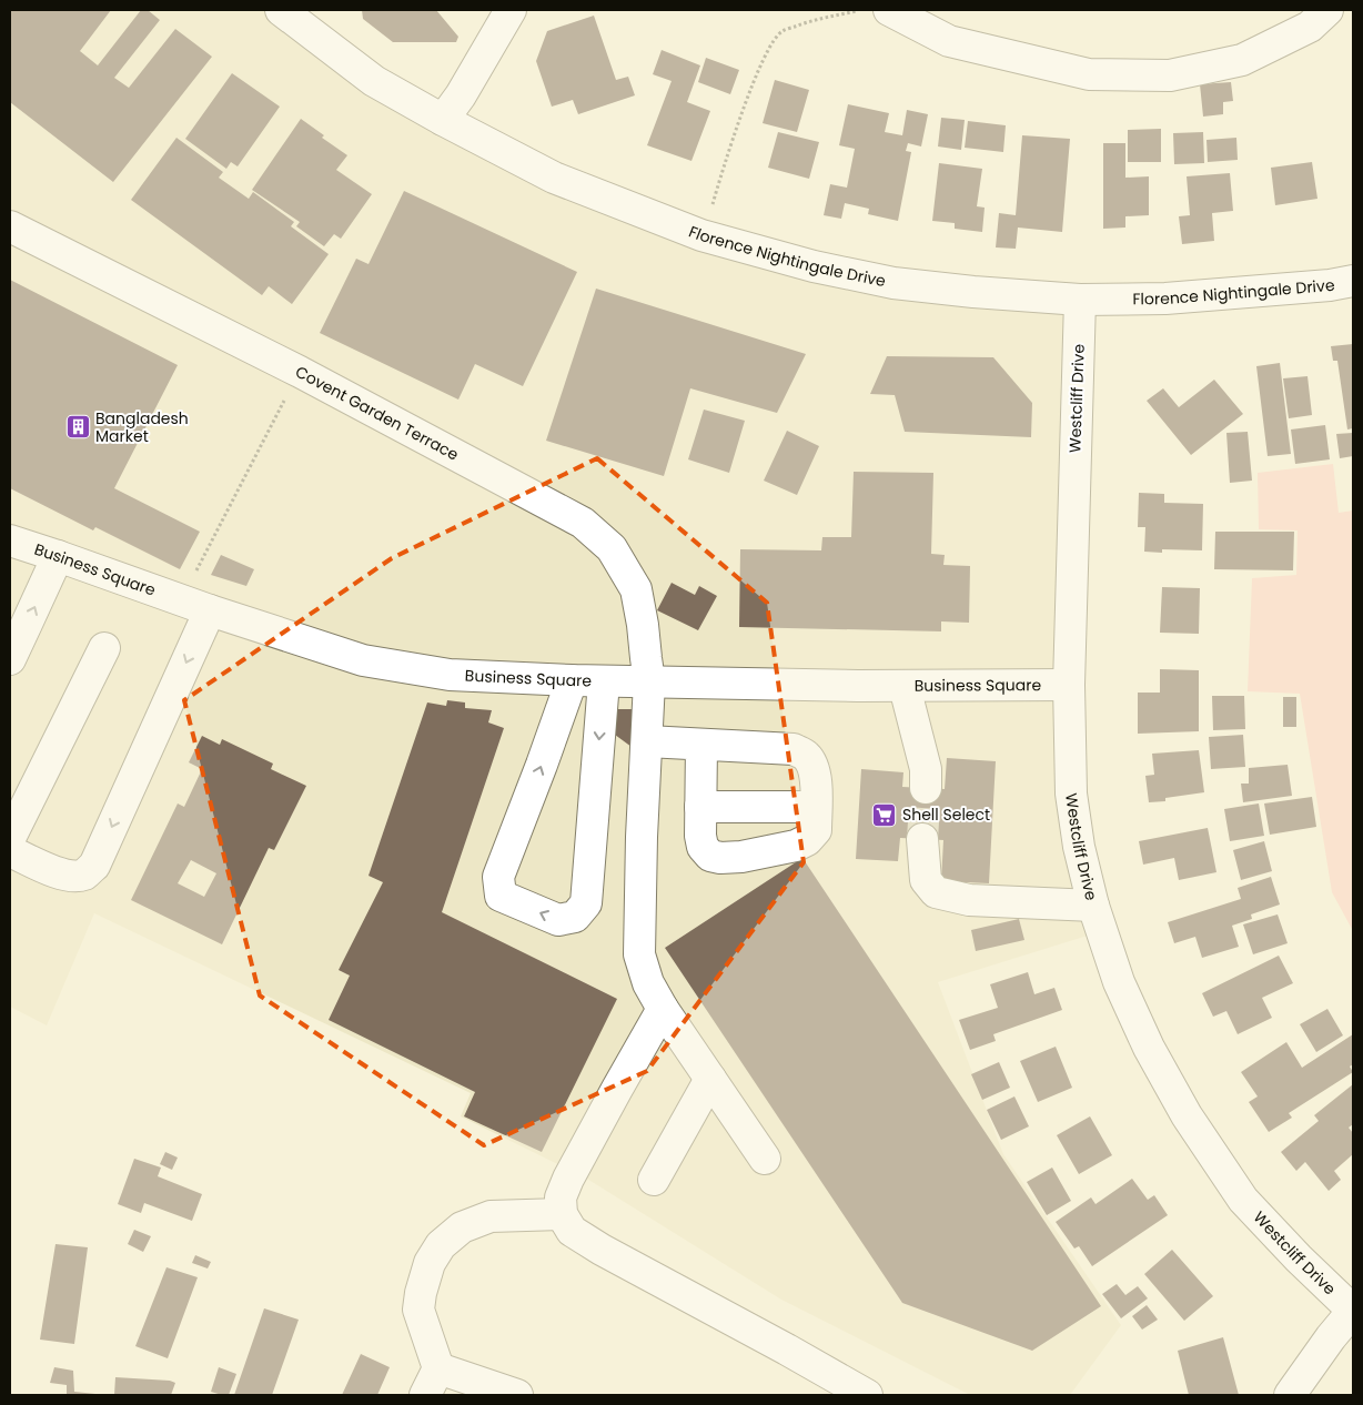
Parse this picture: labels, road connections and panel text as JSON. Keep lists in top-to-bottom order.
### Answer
{
  "streets": {
    "street": [
      "Florence Nightingale Drive",
      "Westcliff Drive",
      "Covent Garden Terrace",
      "Business Square"
    ]
  },
  "crossings": [
    ["Florence Nightingale Drive", "Westcliff Drive"],
    ["Westcliff Drive", "Business Square"],
    ["Covent Garden Terrace", "Business Square"]
  ],
  "places": {
    "building": ["Bangladesh Market"],
    "supermarket": ["Shell Select"]
  }
}
